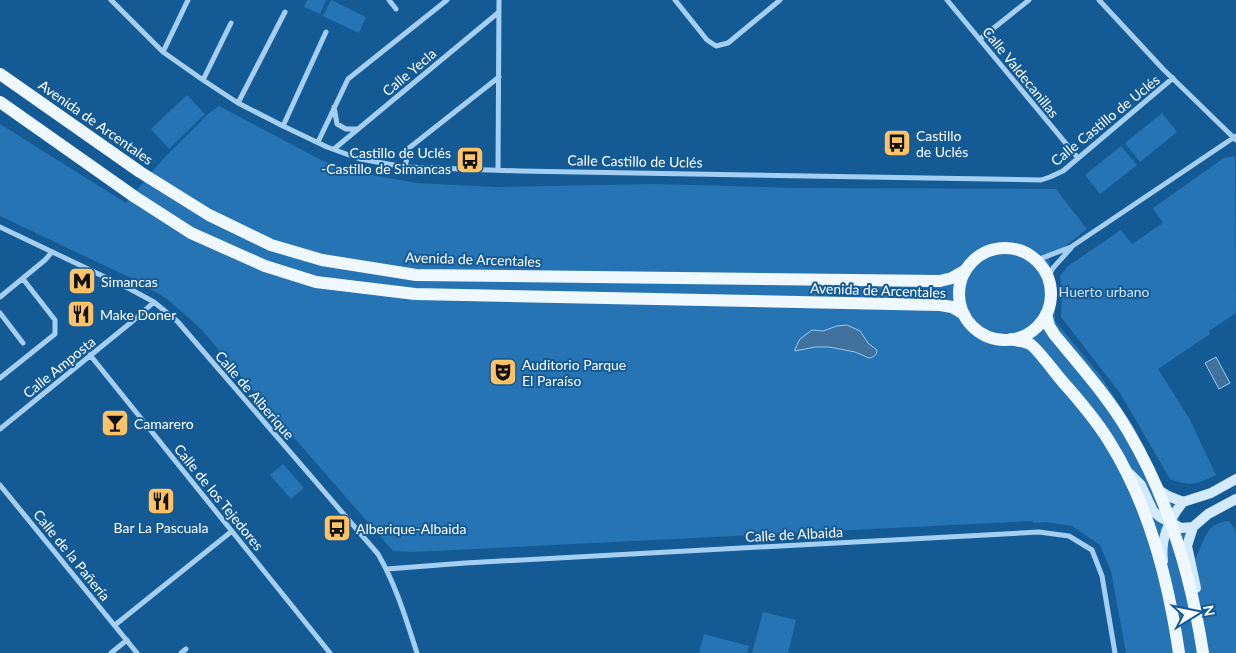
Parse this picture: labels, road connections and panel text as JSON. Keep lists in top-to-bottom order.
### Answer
{
  "streets": {
    "main road": ["Avenida de Arcentales"],
    "street": [
      "Calle Yecla",
      "Calle Valdecanillas",
      "Calle Castillo de Uclés",
      "Calle Amposta",
      "Calle de Alberique",
      "Calle de los Tejedores",
      "Calle de Albaida",
      "Calle de la Pañería"
    ]
  },
  "crossings": [
    ["Calle Yecla", "Calle Castillo de Uclés"],
    ["Calle Valdecanillas", "Calle Castillo de Uclés"],
    ["Calle Amposta", "Calle de Alberique"],
    ["Calle Amposta", "Calle de los Tejedores"],
    ["Calle de Alberique", "Calle de Albaida"]
  ],
  "parks": ["Huerto urbano"],
  "places": {
    "bus stop": ["Castillo de Uclés", "Castillo de Uclés -Castillo de Simancas", "Alberique-Albaida"],
    "metro station": ["Simancas"],
    "restaurant": ["Make Doner", "Bar La Pascuala"],
    "theatre": ["Auditorio Parque El Paraíso"],
    "bar": ["Camarero"]
  },
  "north": "right"
}
